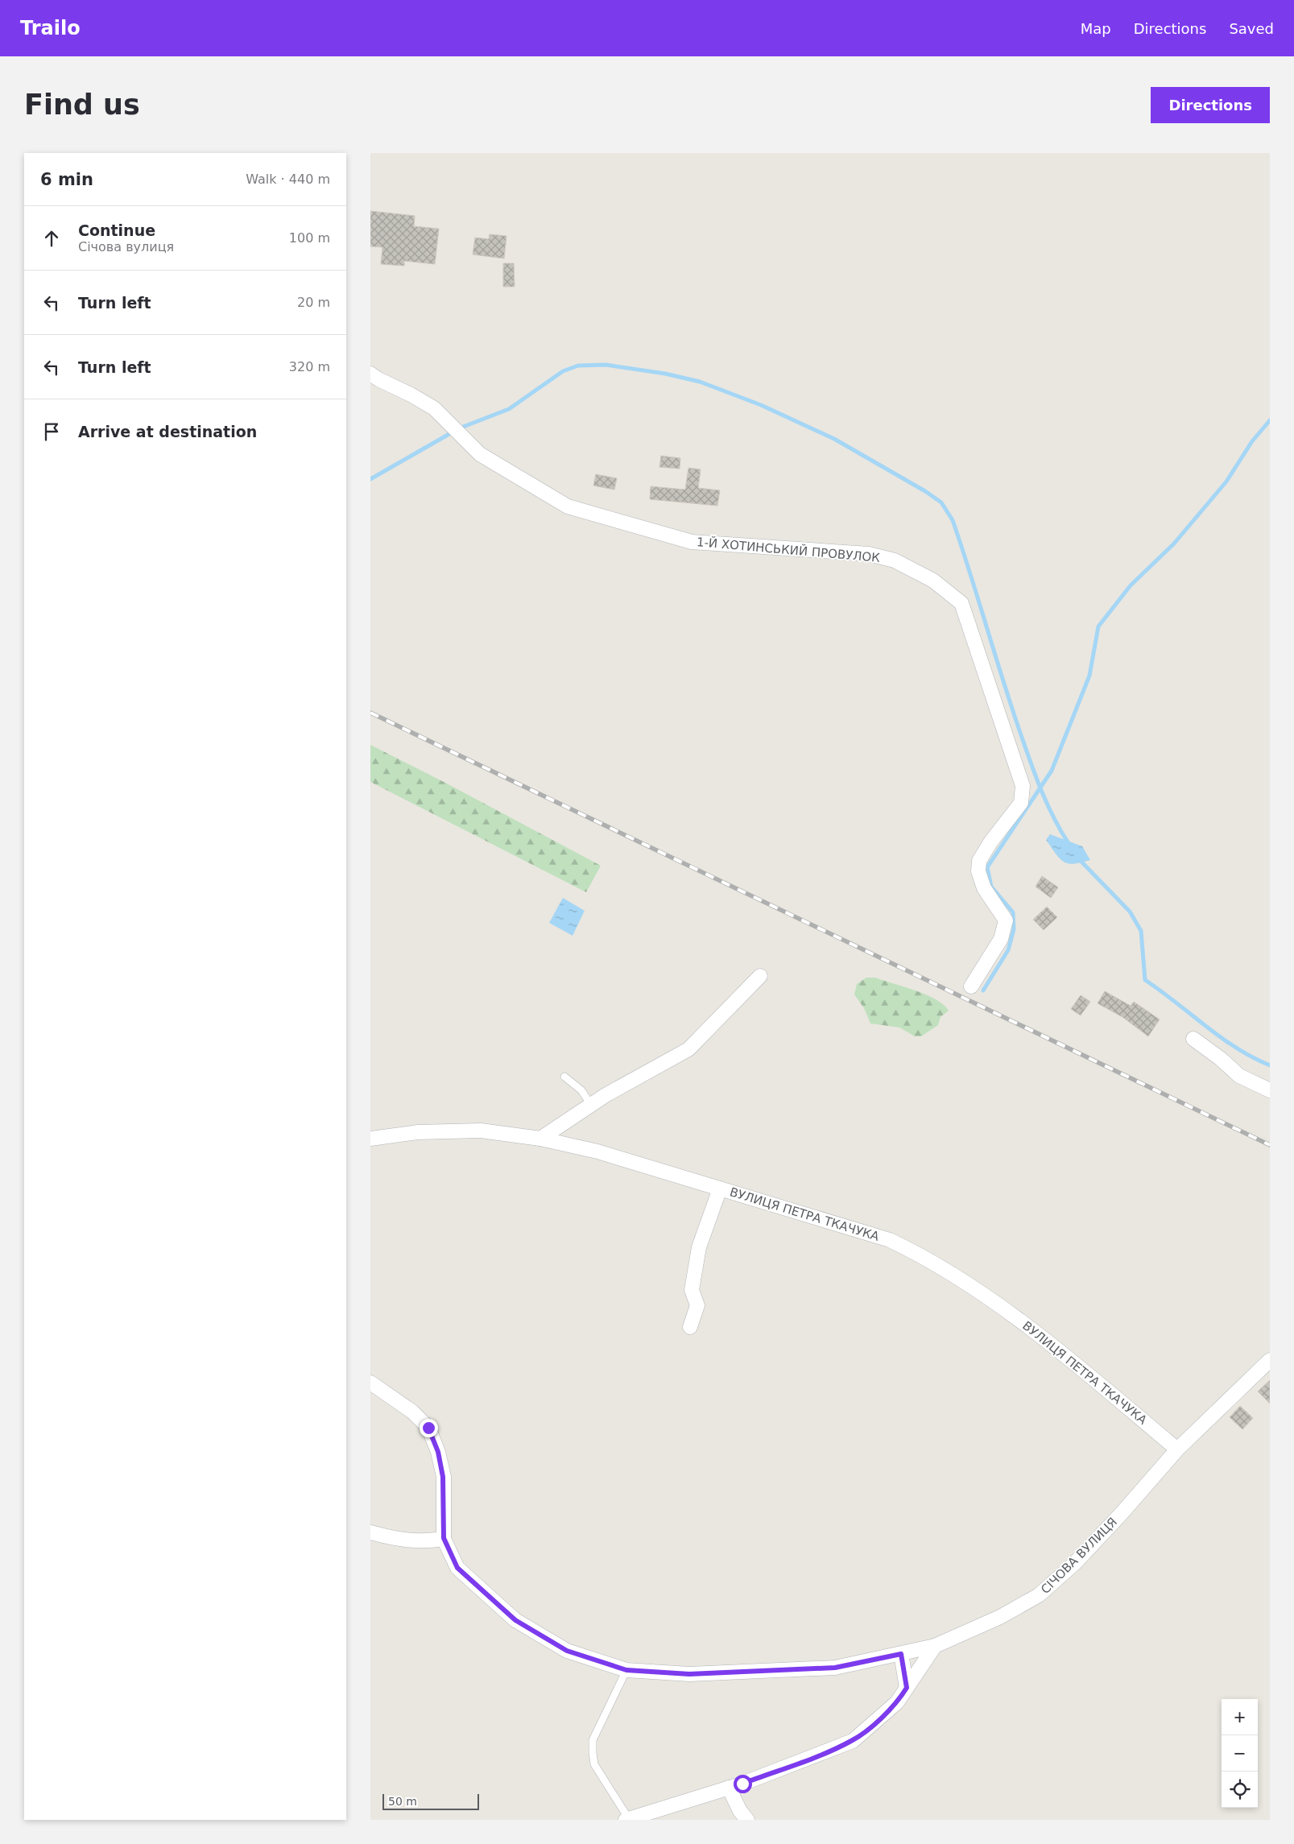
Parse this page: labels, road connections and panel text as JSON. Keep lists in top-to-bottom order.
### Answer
{
  "streets": {
    "street": ["1-Й ХОТИНСЬКИЙ ПРОВУЛОК", "ВУЛИЦЯ ПЕТРА ТКАЧУКА", "СІЧОВА ВУЛИЦЯ"]
  },
  "crossings": [
    ["ВУЛИЦЯ ПЕТРА ТКАЧУКА", "СІЧОВА ВУЛИЦЯ"]
  ],
  "scale_bar": "50 m",
  "page": {
    "header": "Trailo",
    "nav": ["Map", "Directions", "Saved"],
    "buttons": "Directions",
    "title": "Find us",
    "heading": ["6 min", "Walk · 440 m"],
    "list": [
      ["Continue", "Січова вулиця", "100 m"],
      ["Turn left", "20 m"],
      ["Turn left", "320 m"],
      "Arrive at destination"
    ],
    "map_buttons": ["+", "−"],
    "scale": "50 m"
  }
}
